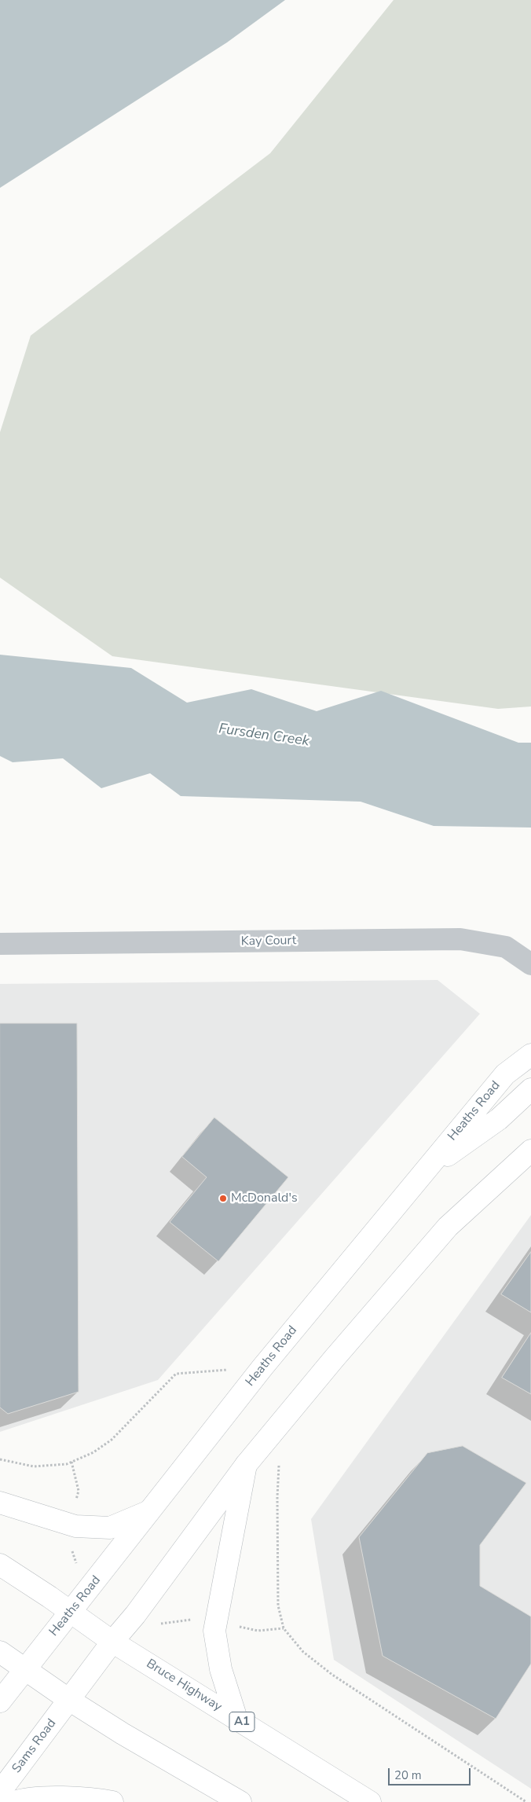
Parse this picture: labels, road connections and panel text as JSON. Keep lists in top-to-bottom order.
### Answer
{
  "streets": {
    "main road": [
      "Heaths Road",
      "Bruce Highway",
      "A1",
      "Sams Road"
    ],
    "street": ["Kay Court"]
  },
  "crossings": [
    ["Heaths Road", "Bruce Highway"]
  ],
  "water": ["Fursden Creek"],
  "places": ["McDonald's"],
  "scale_bar": "20 m"
}
